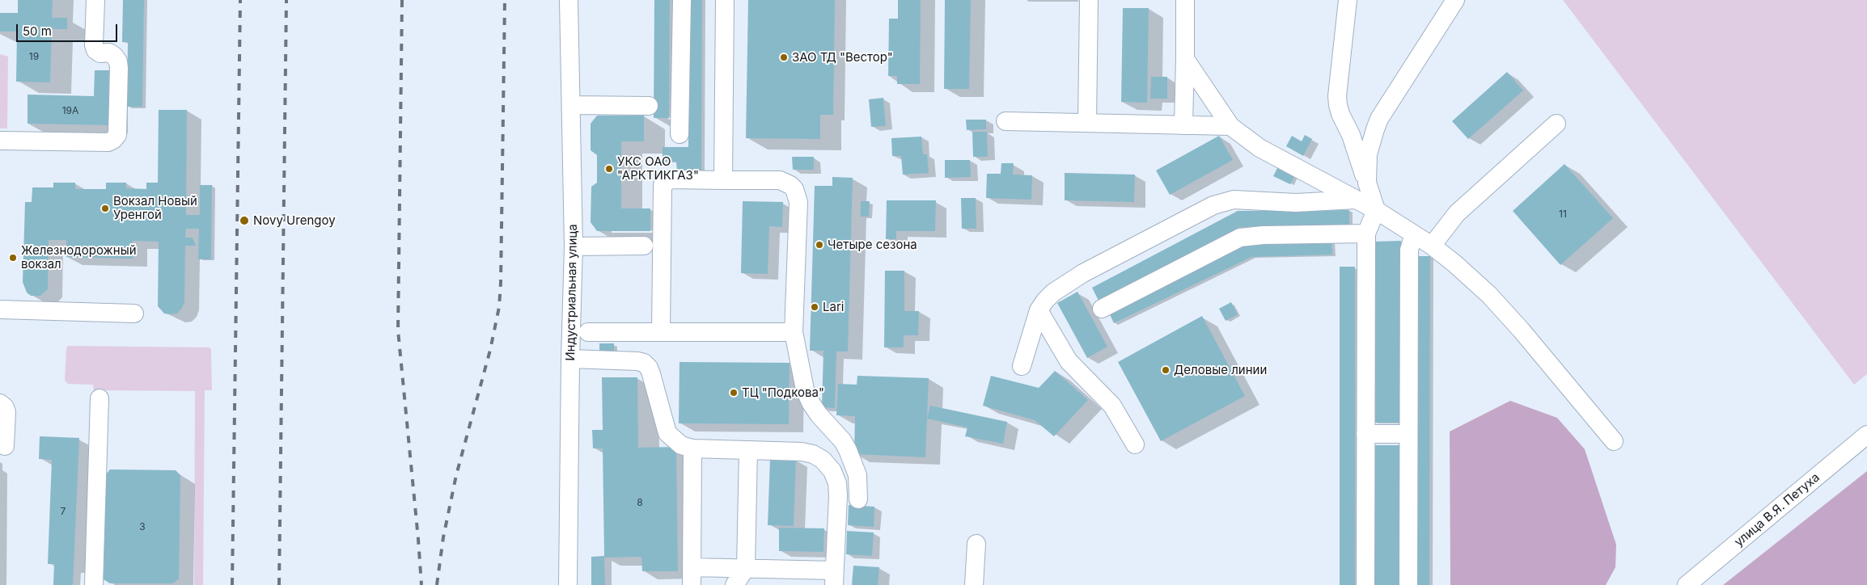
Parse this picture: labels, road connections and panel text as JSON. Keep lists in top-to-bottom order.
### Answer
{
  "streets": {
    "street": ["Индустриальная улица", "улица В.Я. Петуха"]
  },
  "places": [
    "ЗАО ТД \"Вестор\"",
    "УКС ОАО \"АРКТИКГАЗ\"",
    "Вокзал Новый Уренгой",
    "Novy Urengoy",
    "Четыре сезона",
    "Железнодорожный вокзал",
    "Lari",
    "Деловые линии",
    "ТЦ \"Подкова\""
  ],
  "house_numbers": [
    "19",
    "19А",
    "11",
    "8",
    "7",
    "3"
  ],
  "scale_bar": "50 m"
}
